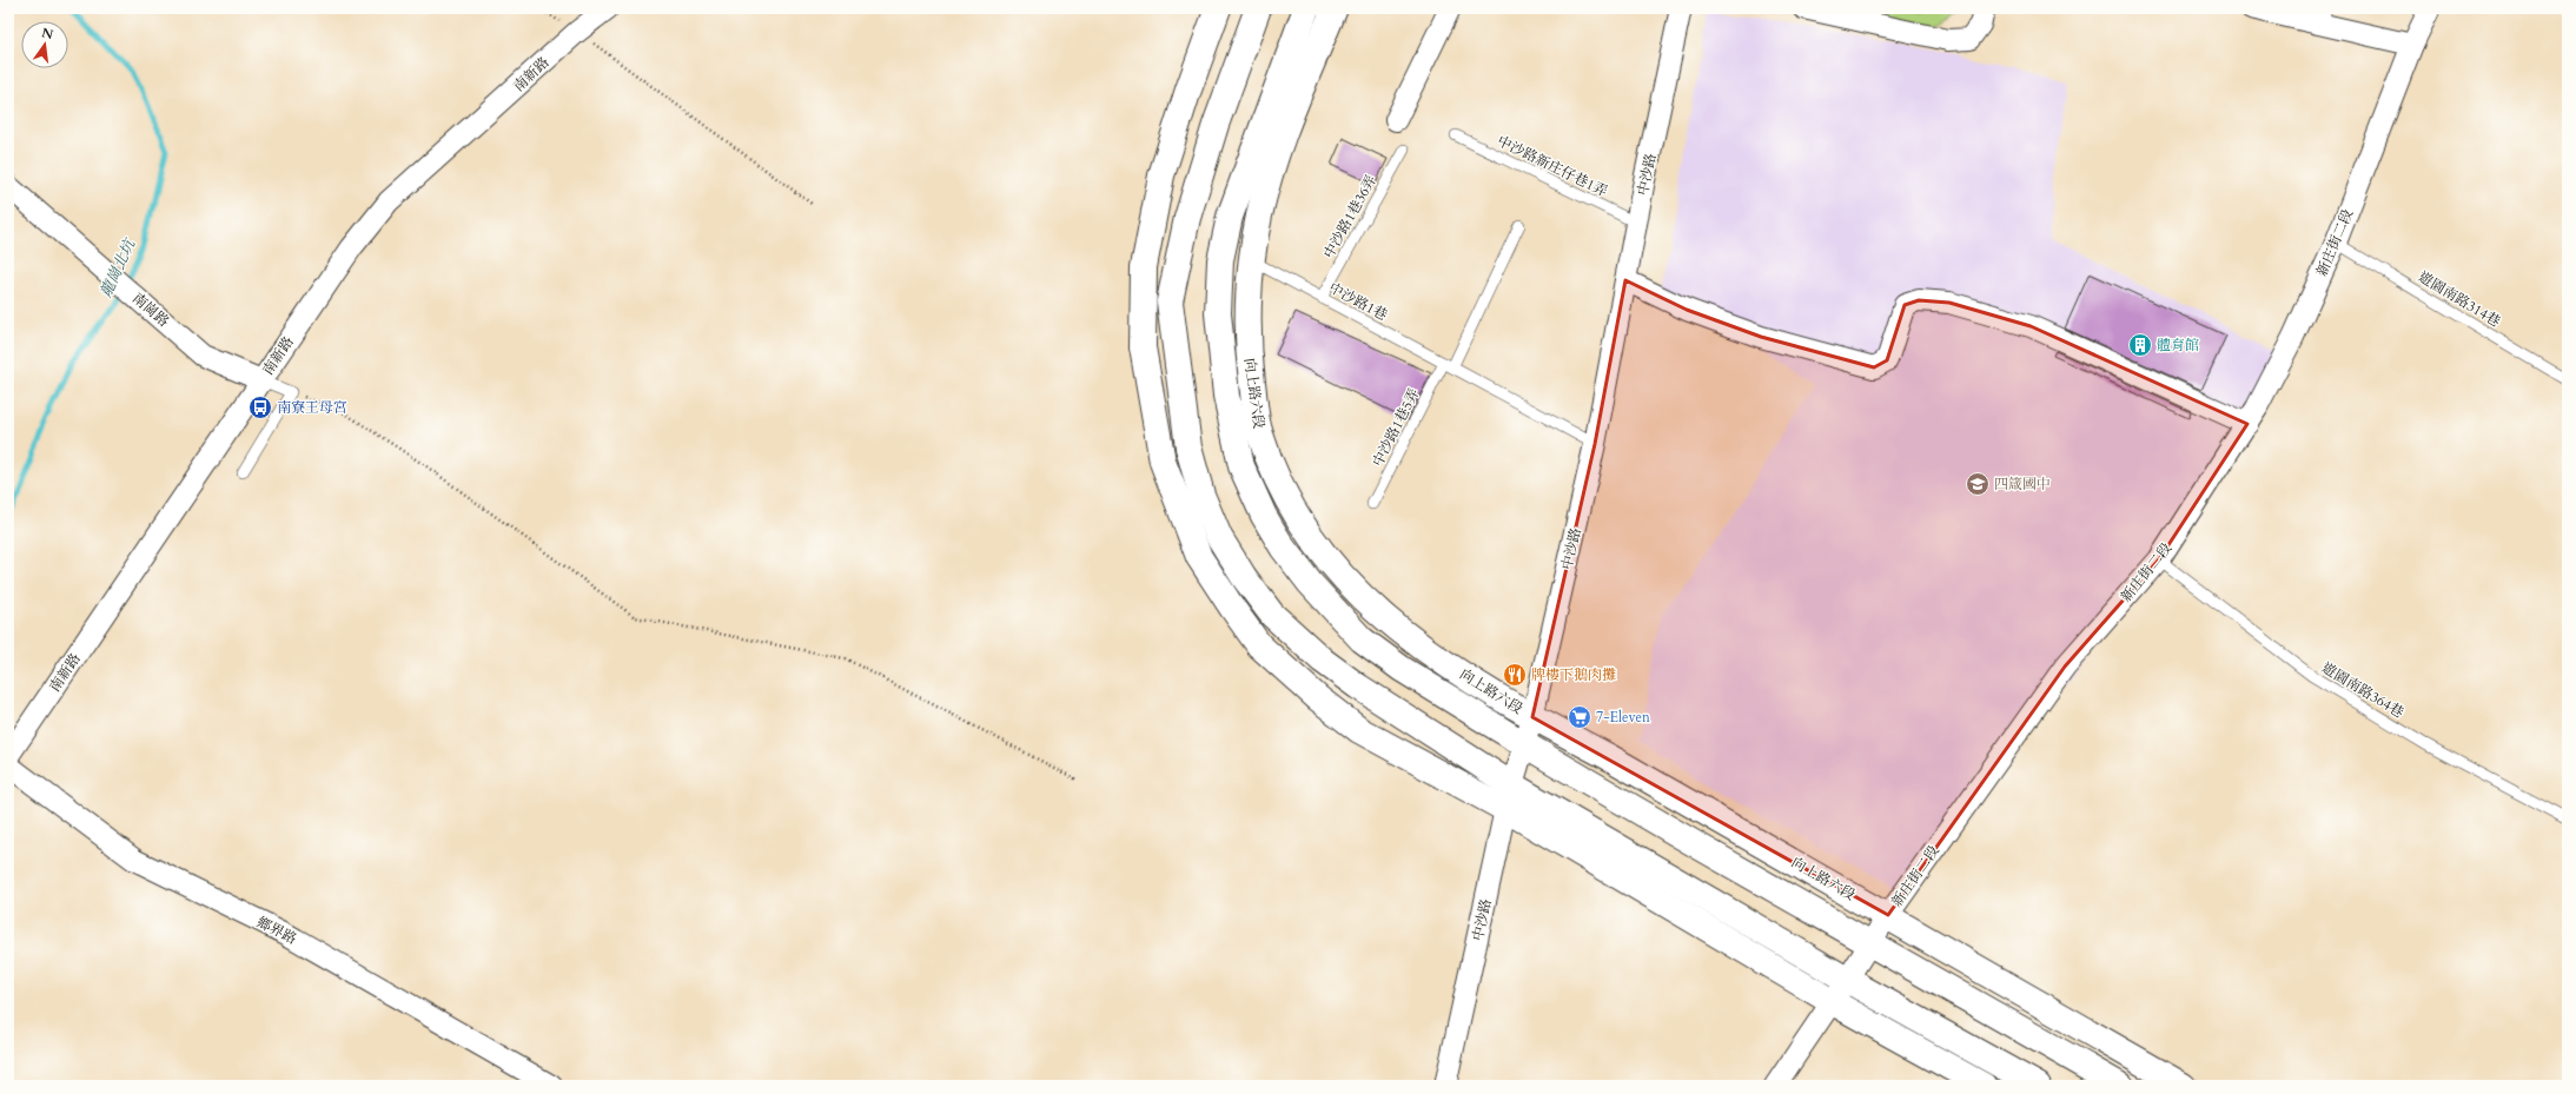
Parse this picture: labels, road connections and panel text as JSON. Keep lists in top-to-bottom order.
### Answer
{
  "streets": {
    "main road": ["向上路六段"],
    "street": [
      "南新路",
      "中沙路",
      "新庄街二段",
      "南崗路",
      "鄉界路"
    ],
    "lane": [
      "中沙路新庄仔巷1弄",
      "中沙路1巷36弄",
      "遊園南路314巷",
      "中沙路1巷",
      "中沙路1巷5弄",
      "遊園南路364巷"
    ]
  },
  "crossings": [
    ["南新路", "南崗路"],
    ["中沙路新庄仔巷1弄", "中沙路"],
    ["中沙路", "中沙路1巷"],
    ["中沙路", "向上路六段"],
    ["中沙路1巷36弄", "中沙路1巷"],
    ["新庄街二段", "遊園南路314巷"],
    ["新庄街二段", "向上路六段"],
    ["新庄街二段", "遊園南路364巷"],
    ["中沙路1巷", "向上路六段"],
    ["中沙路1巷", "中沙路1巷5弄"]
  ],
  "water": ["龍崗北坑"],
  "places": {
    "building": ["體育館"],
    "bus stop": ["南寮王母宮"],
    "school or university": ["四箴國中"],
    "restaurant": ["牌樓下鵝肉攤"],
    "supermarket": ["7-Eleven"]
  },
  "north": "top"
}
